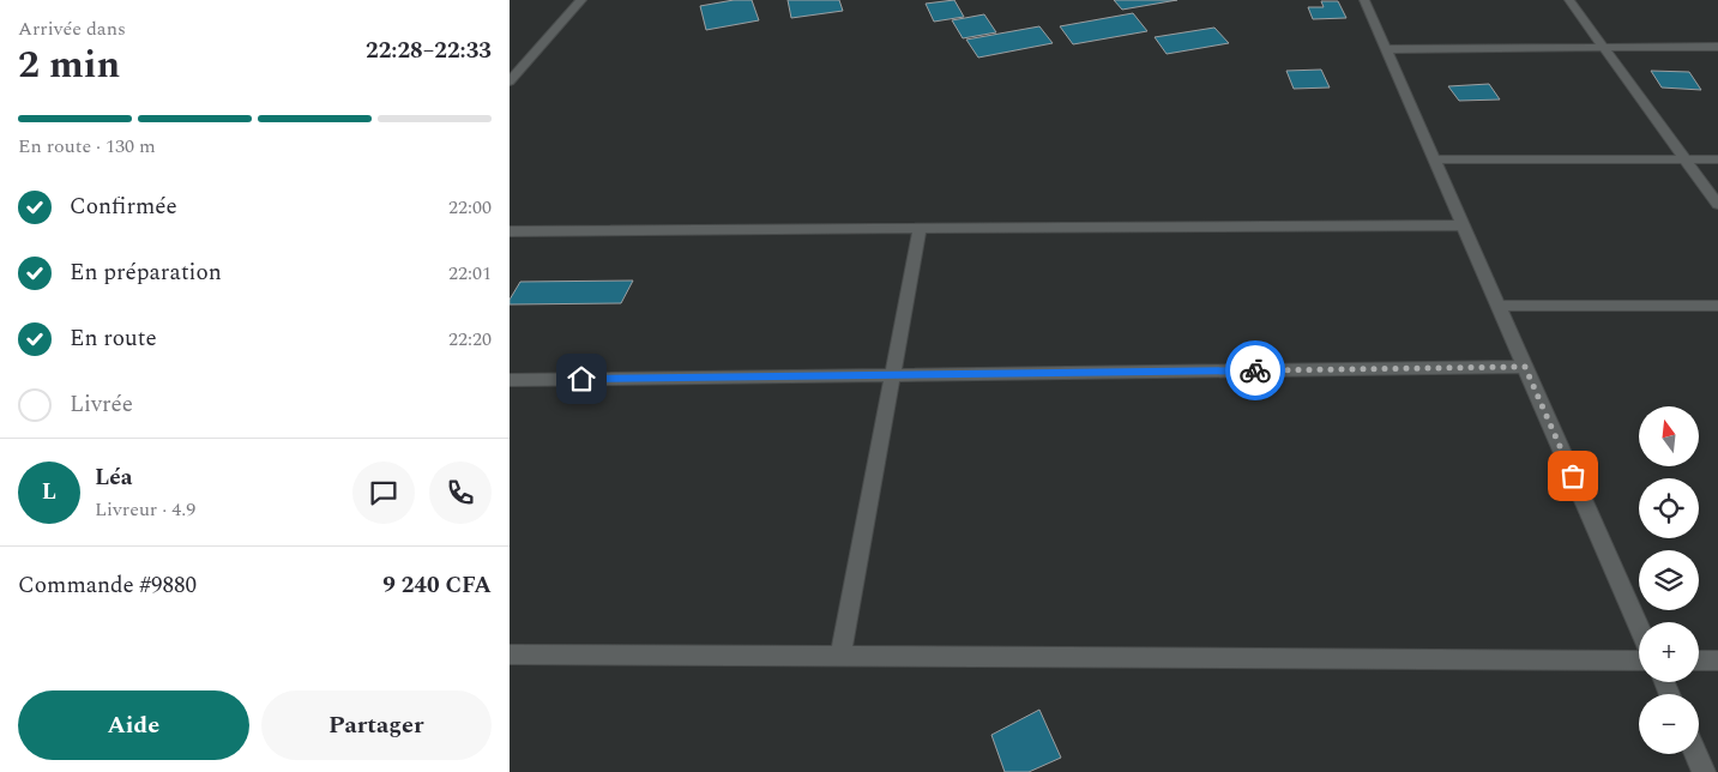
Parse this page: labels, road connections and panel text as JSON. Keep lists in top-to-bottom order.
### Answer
{
  "north": "top",
  "page": {
    "heading": ["2 min", "Arrivée dans", "22:28–22:33"],
    "panel": [
      "Léa",
      "Livreur · 4.9",
      "Commande #9880",
      "9 240 CFA"
    ],
    "bar": "En route · 130 m",
    "list": [
      ["Confirmée", "22:00"],
      ["En préparation", "22:01"],
      ["En route", "22:20"],
      "Livrée"
    ],
    "map_buttons": ["+", "−"],
    "round": "L",
    "buttons": ["Aide", "Partager"]
  }
}
